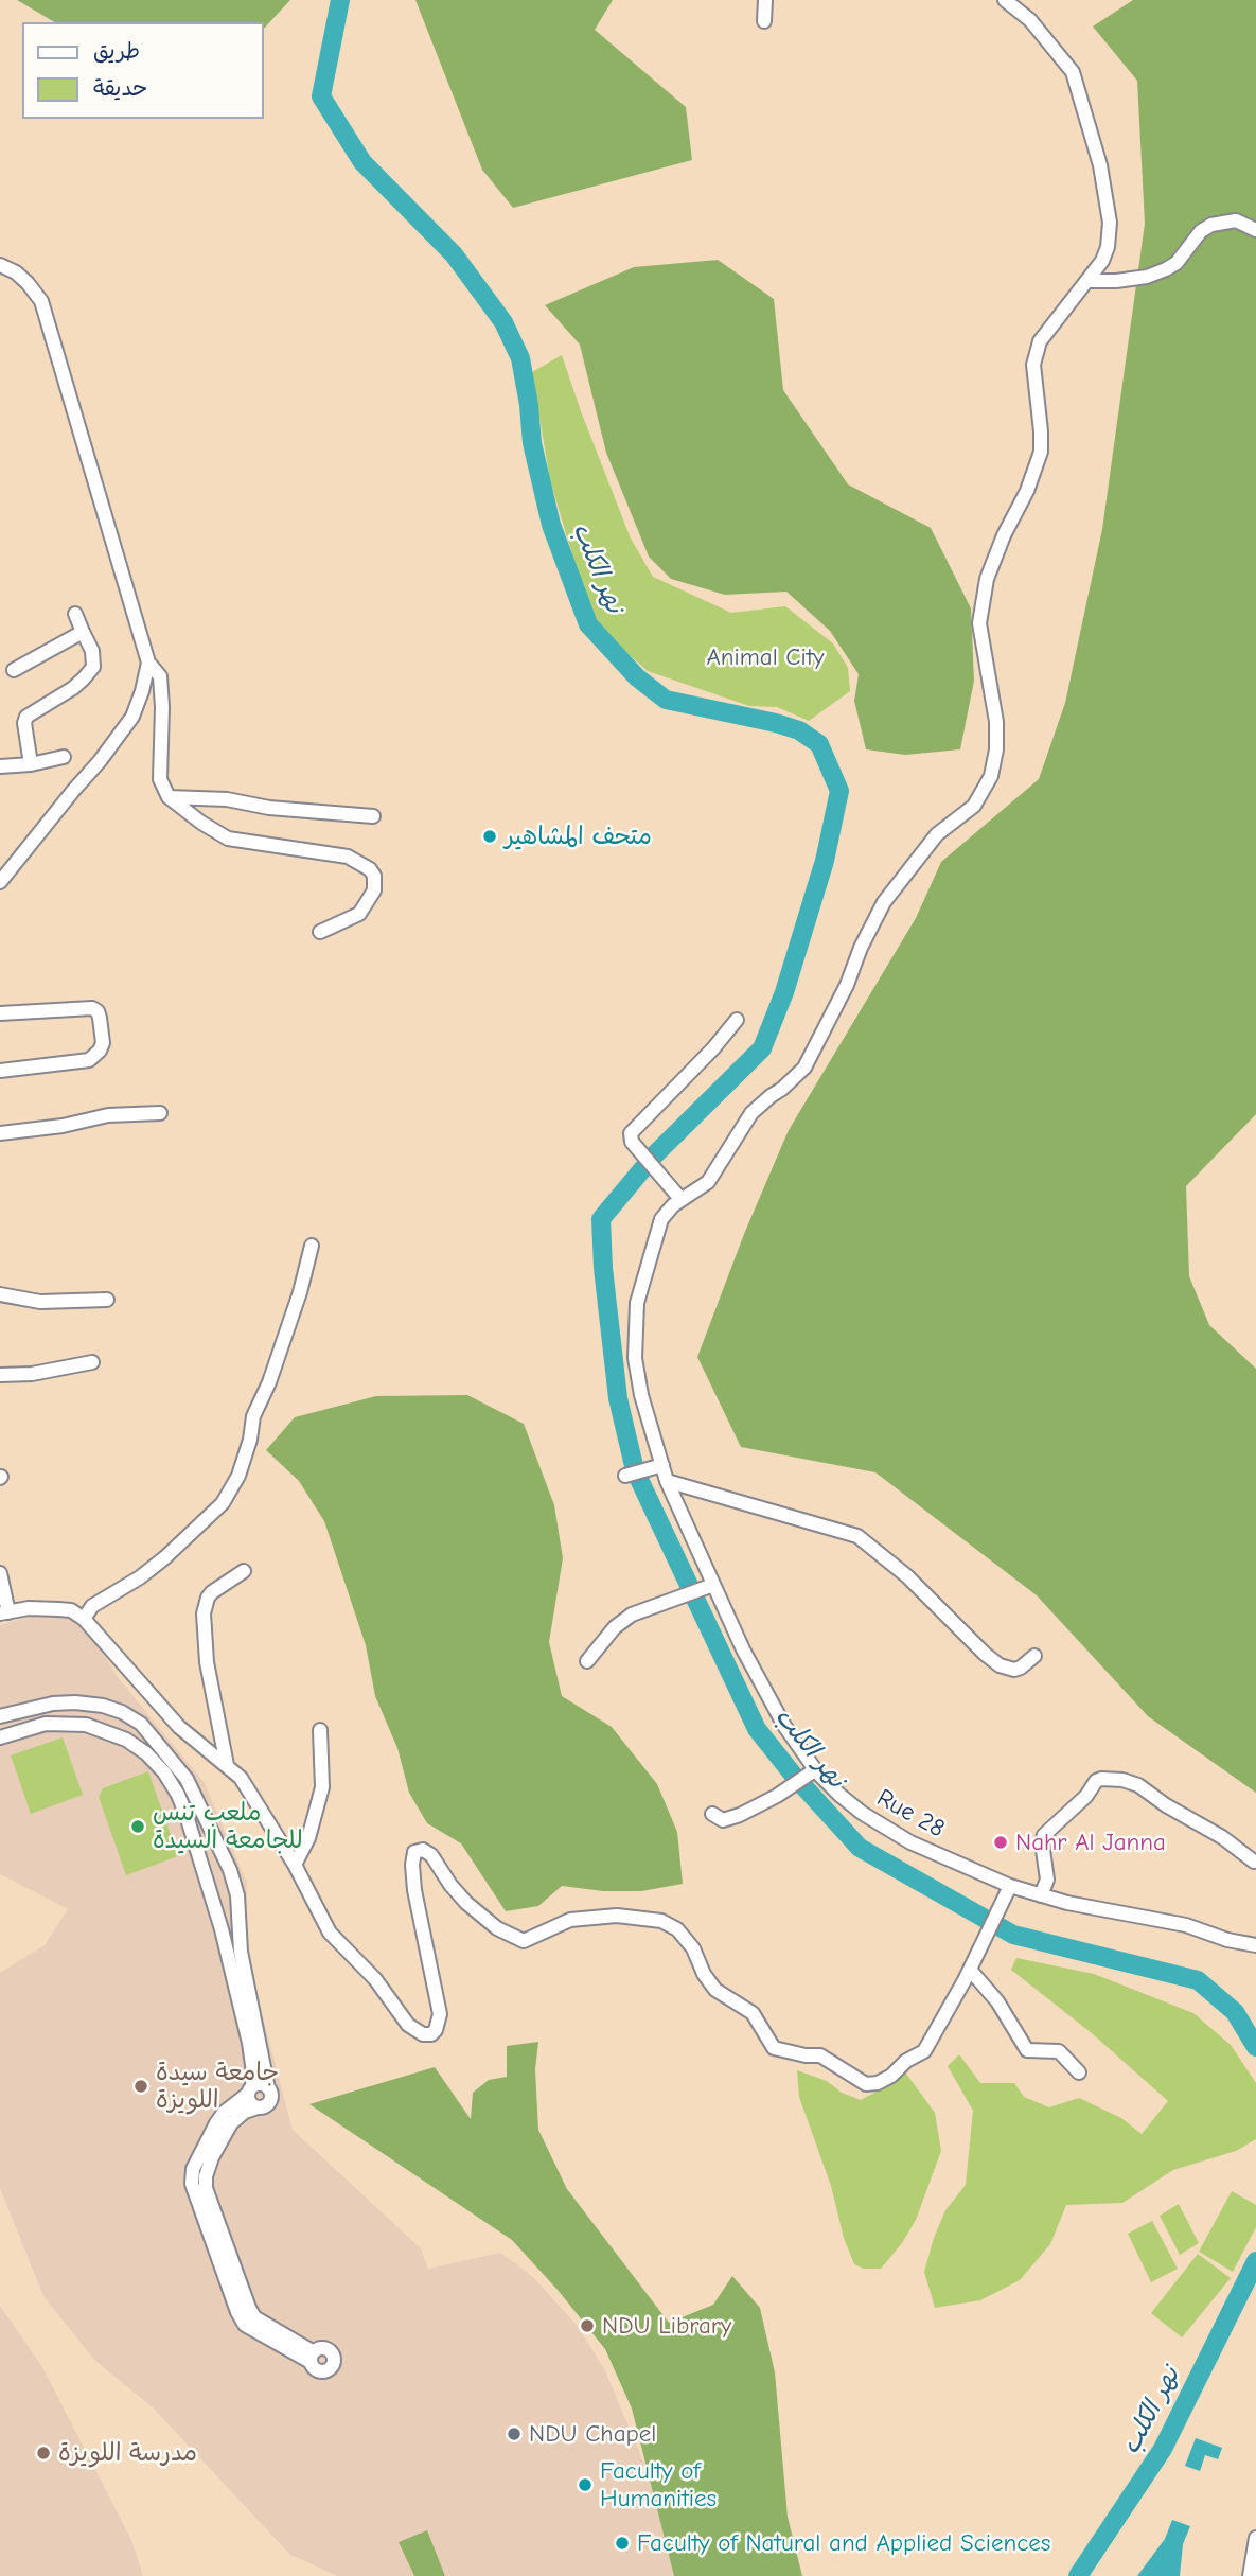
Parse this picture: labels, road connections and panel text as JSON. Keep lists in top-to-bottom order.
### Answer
{
  "streets": {
    "street": ["Rue 28"]
  },
  "water": ["نهر الكلب"],
  "parks": ["Animal City"],
  "places": [
    "متحف المشاهير",
    "ملعب تنس للجامعة السيدة",
    "Nahr Al Janna",
    "جامعة سيدة اللويزة",
    "NDU Library",
    "NDU Chapel",
    "مدرسة اللويزة",
    "Faculty of Humanities",
    "Faculty of Natural and Applied Sciences"
  ],
  "legend": ["طريق", "حديقة"]
}
